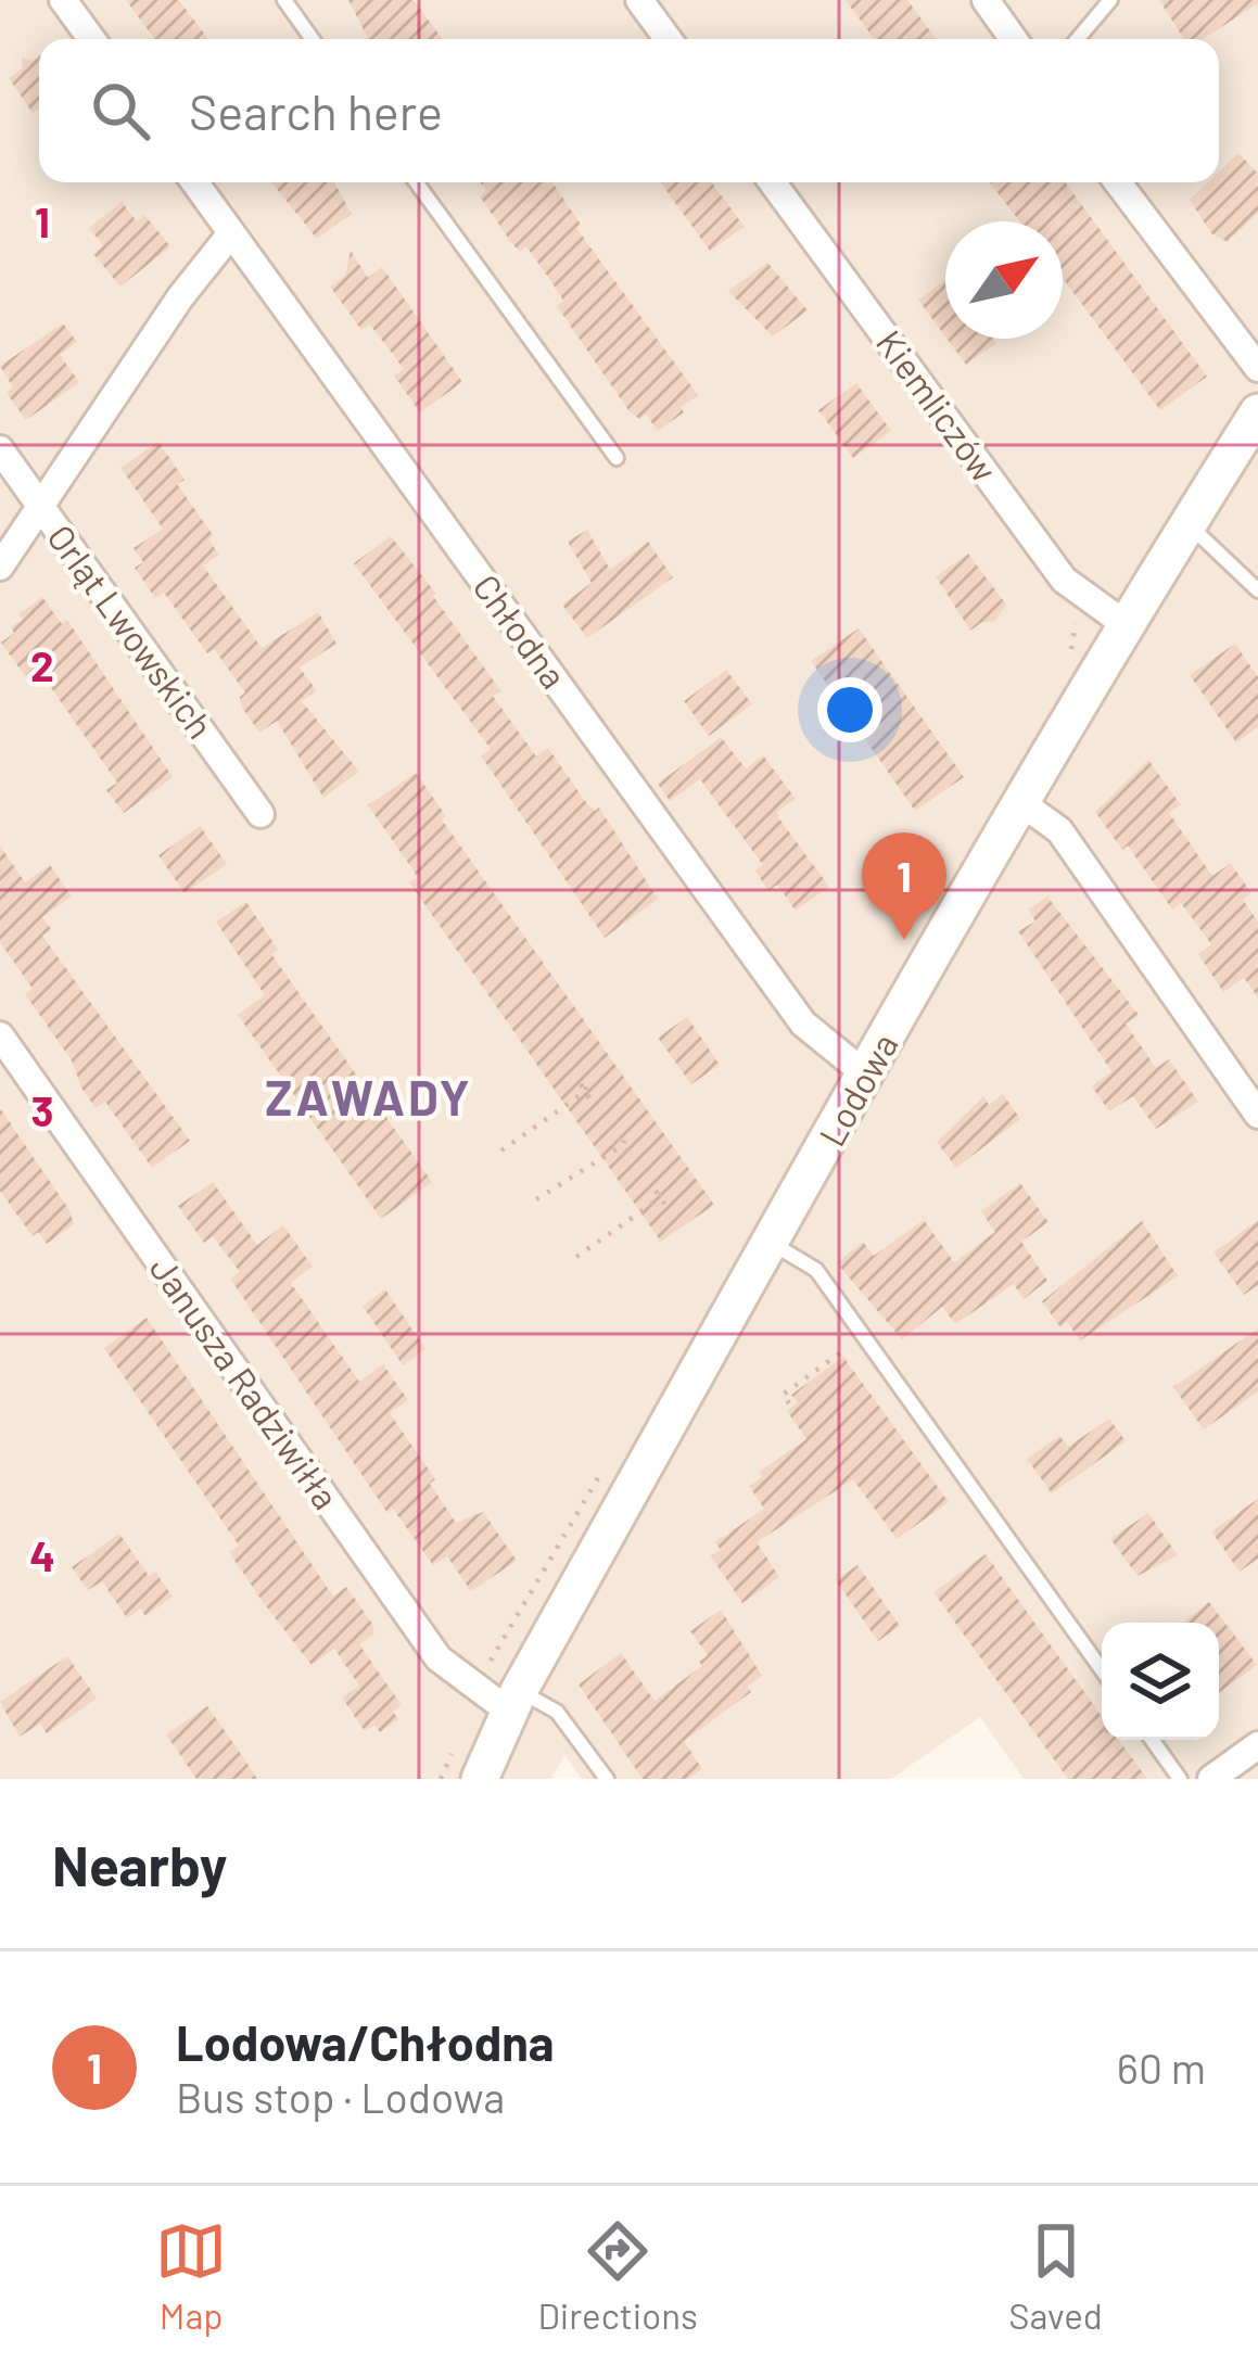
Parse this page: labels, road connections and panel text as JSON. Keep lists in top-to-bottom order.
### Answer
{
  "streets": {
    "street": [
      "Kiemliczów",
      "Orląt Lwowskich",
      "Chłodna",
      "Lodowa",
      "Janusza Radziwiłła"
    ]
  },
  "crossings": [
    ["Kiemliczów", "Lodowa"],
    ["Chłodna", "Lodowa"],
    ["Lodowa", "Janusza Radziwiłła"]
  ],
  "districts": ["ZAWADY"],
  "north": "top right",
  "page": {
    "search": "Search here",
    "pins": "1",
    "heading": "Nearby",
    "list": [
      {
        "mark": "1",
        "name": "Lodowa/Chłodna",
        "note": "Bus stop · Lodowa",
        "value": "60 m"
      }
    ],
    "nav": ["Map", "Directions", "Saved"]
  },
  "grid": {
    "rows": [
      "1",
      "2",
      "3",
      "4"
    ]
  }
}
